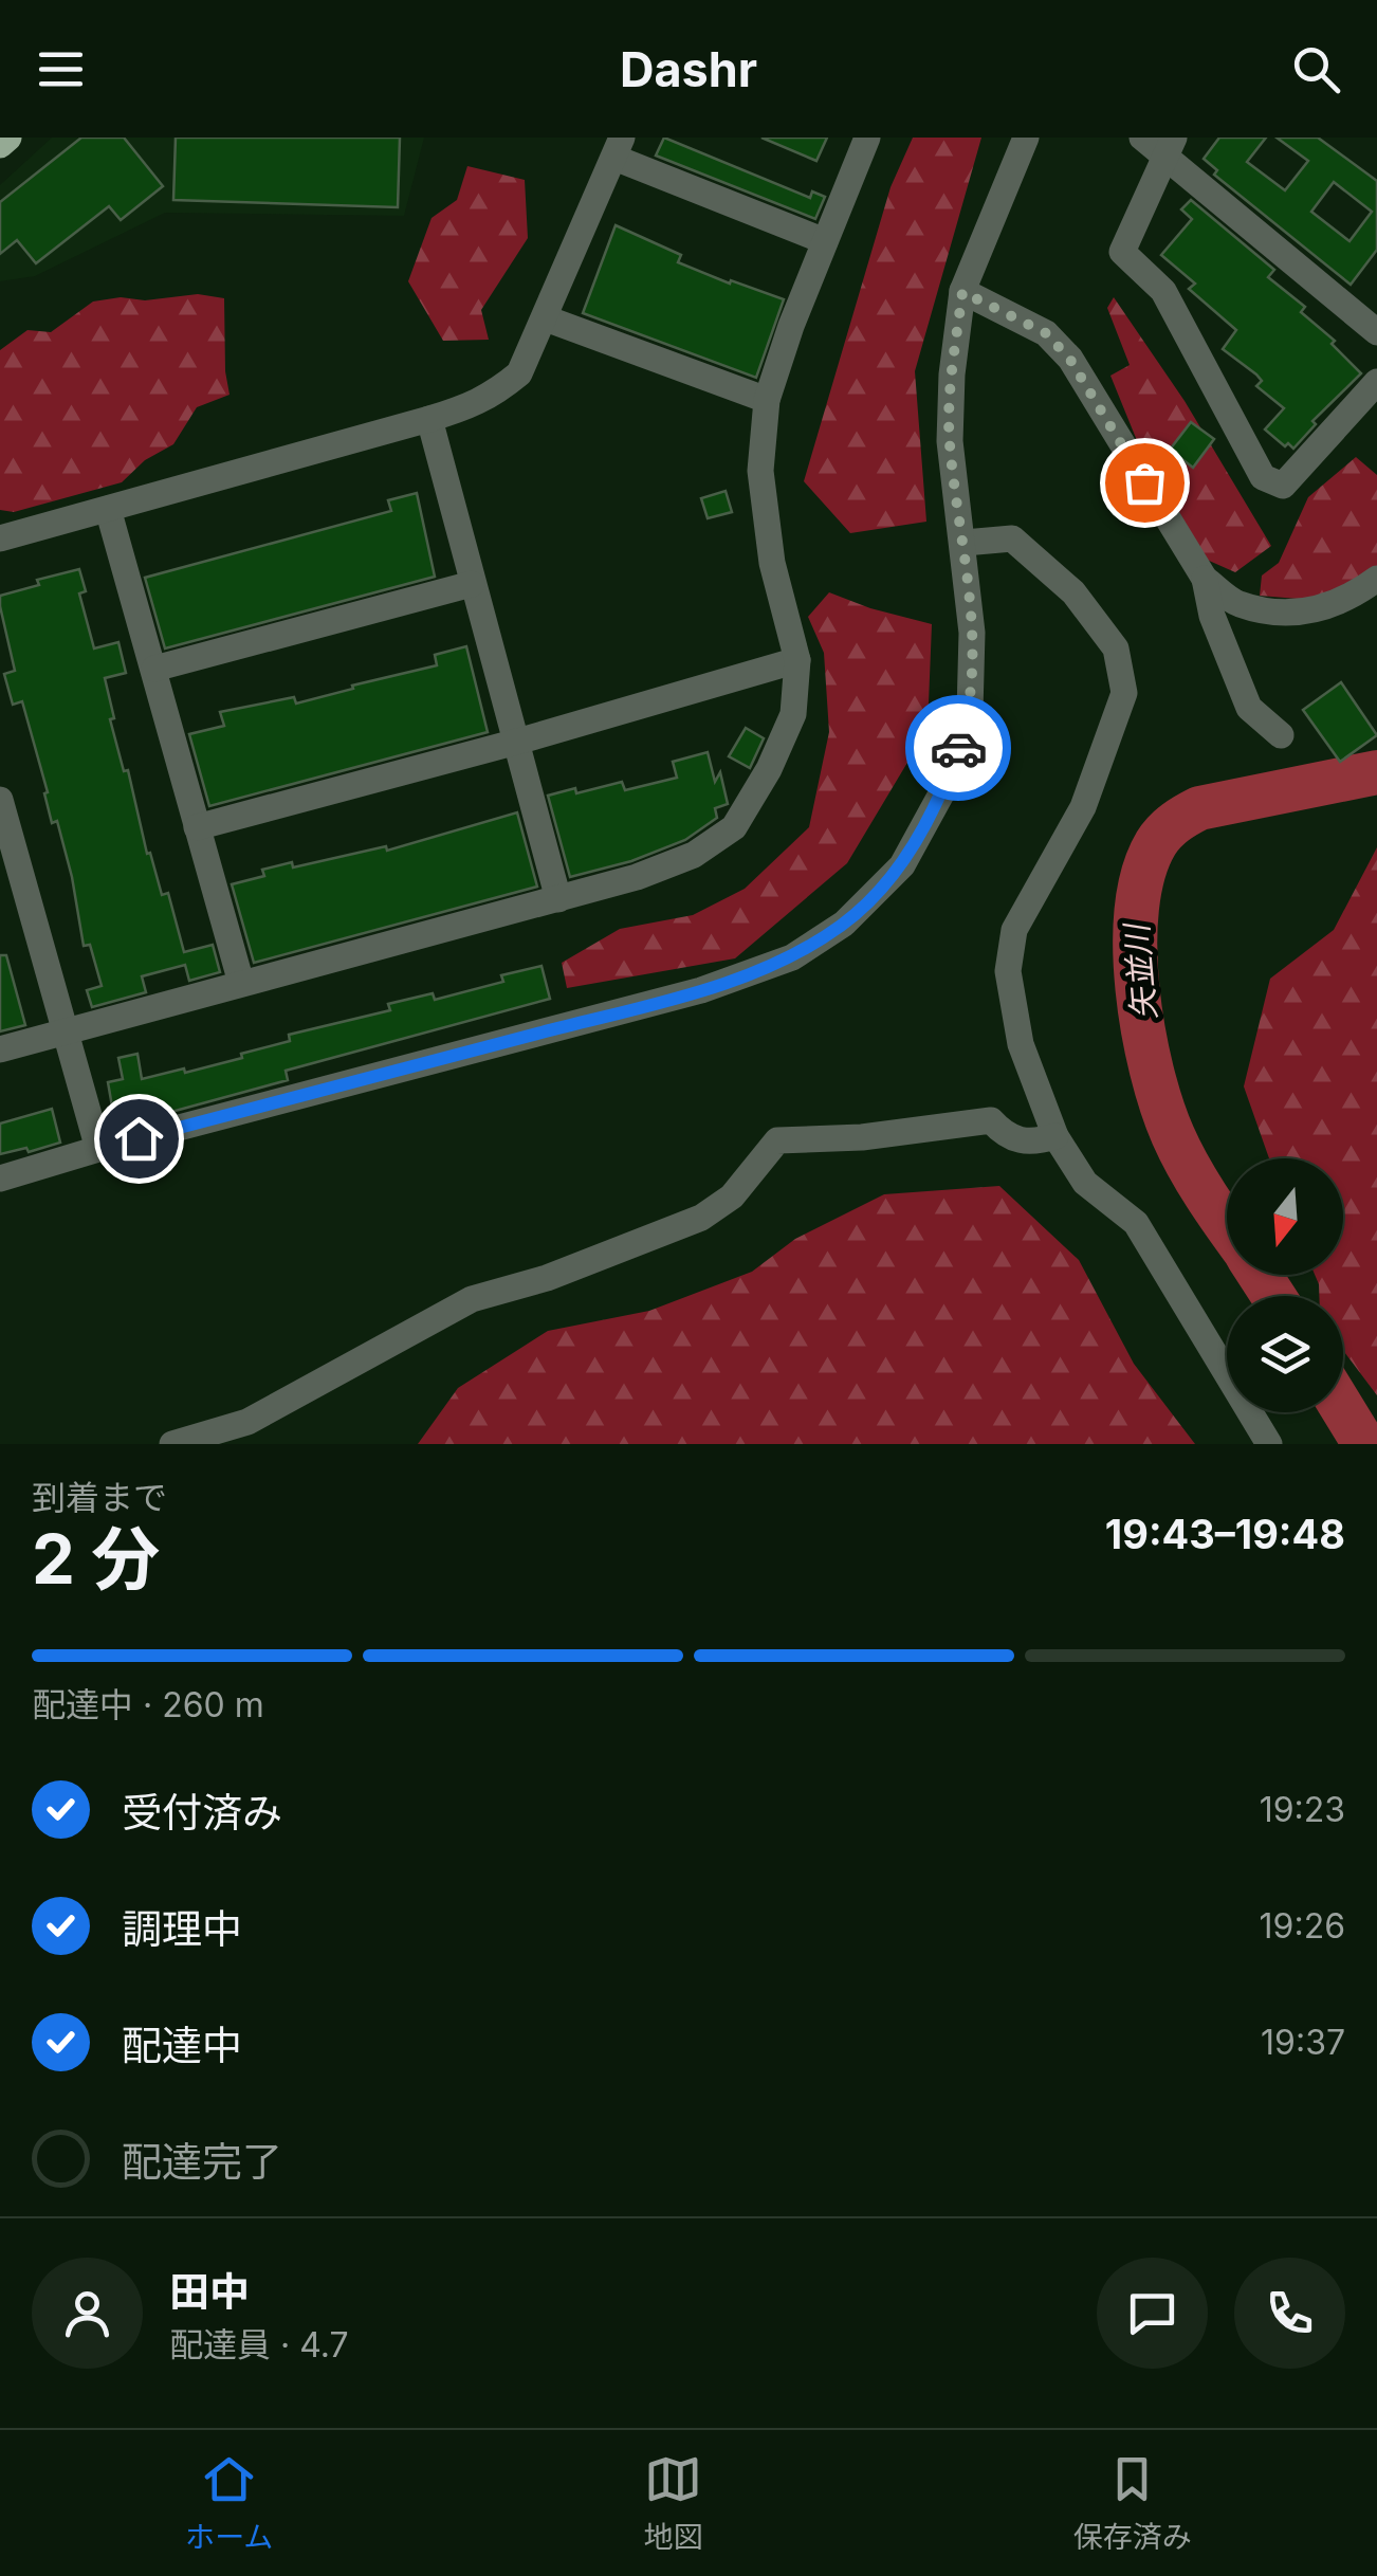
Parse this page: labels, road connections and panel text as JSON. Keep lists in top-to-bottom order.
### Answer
{
  "water": ["矢並川"],
  "north": "bottom",
  "page": {
    "header": "Dashr",
    "heading": ["2 分", "到着まで", "19:43–19:48"],
    "panel": ["田中", "配達員 · 4.7"],
    "bar": "配達中 · 260 m",
    "list": [
      ["受付済み", "19:23"],
      ["調理中", "19:26"],
      ["配達中", "19:37"],
      "配達完了"
    ],
    "tabs": ["ホーム", "地図", "保存済み"]
  }
}
